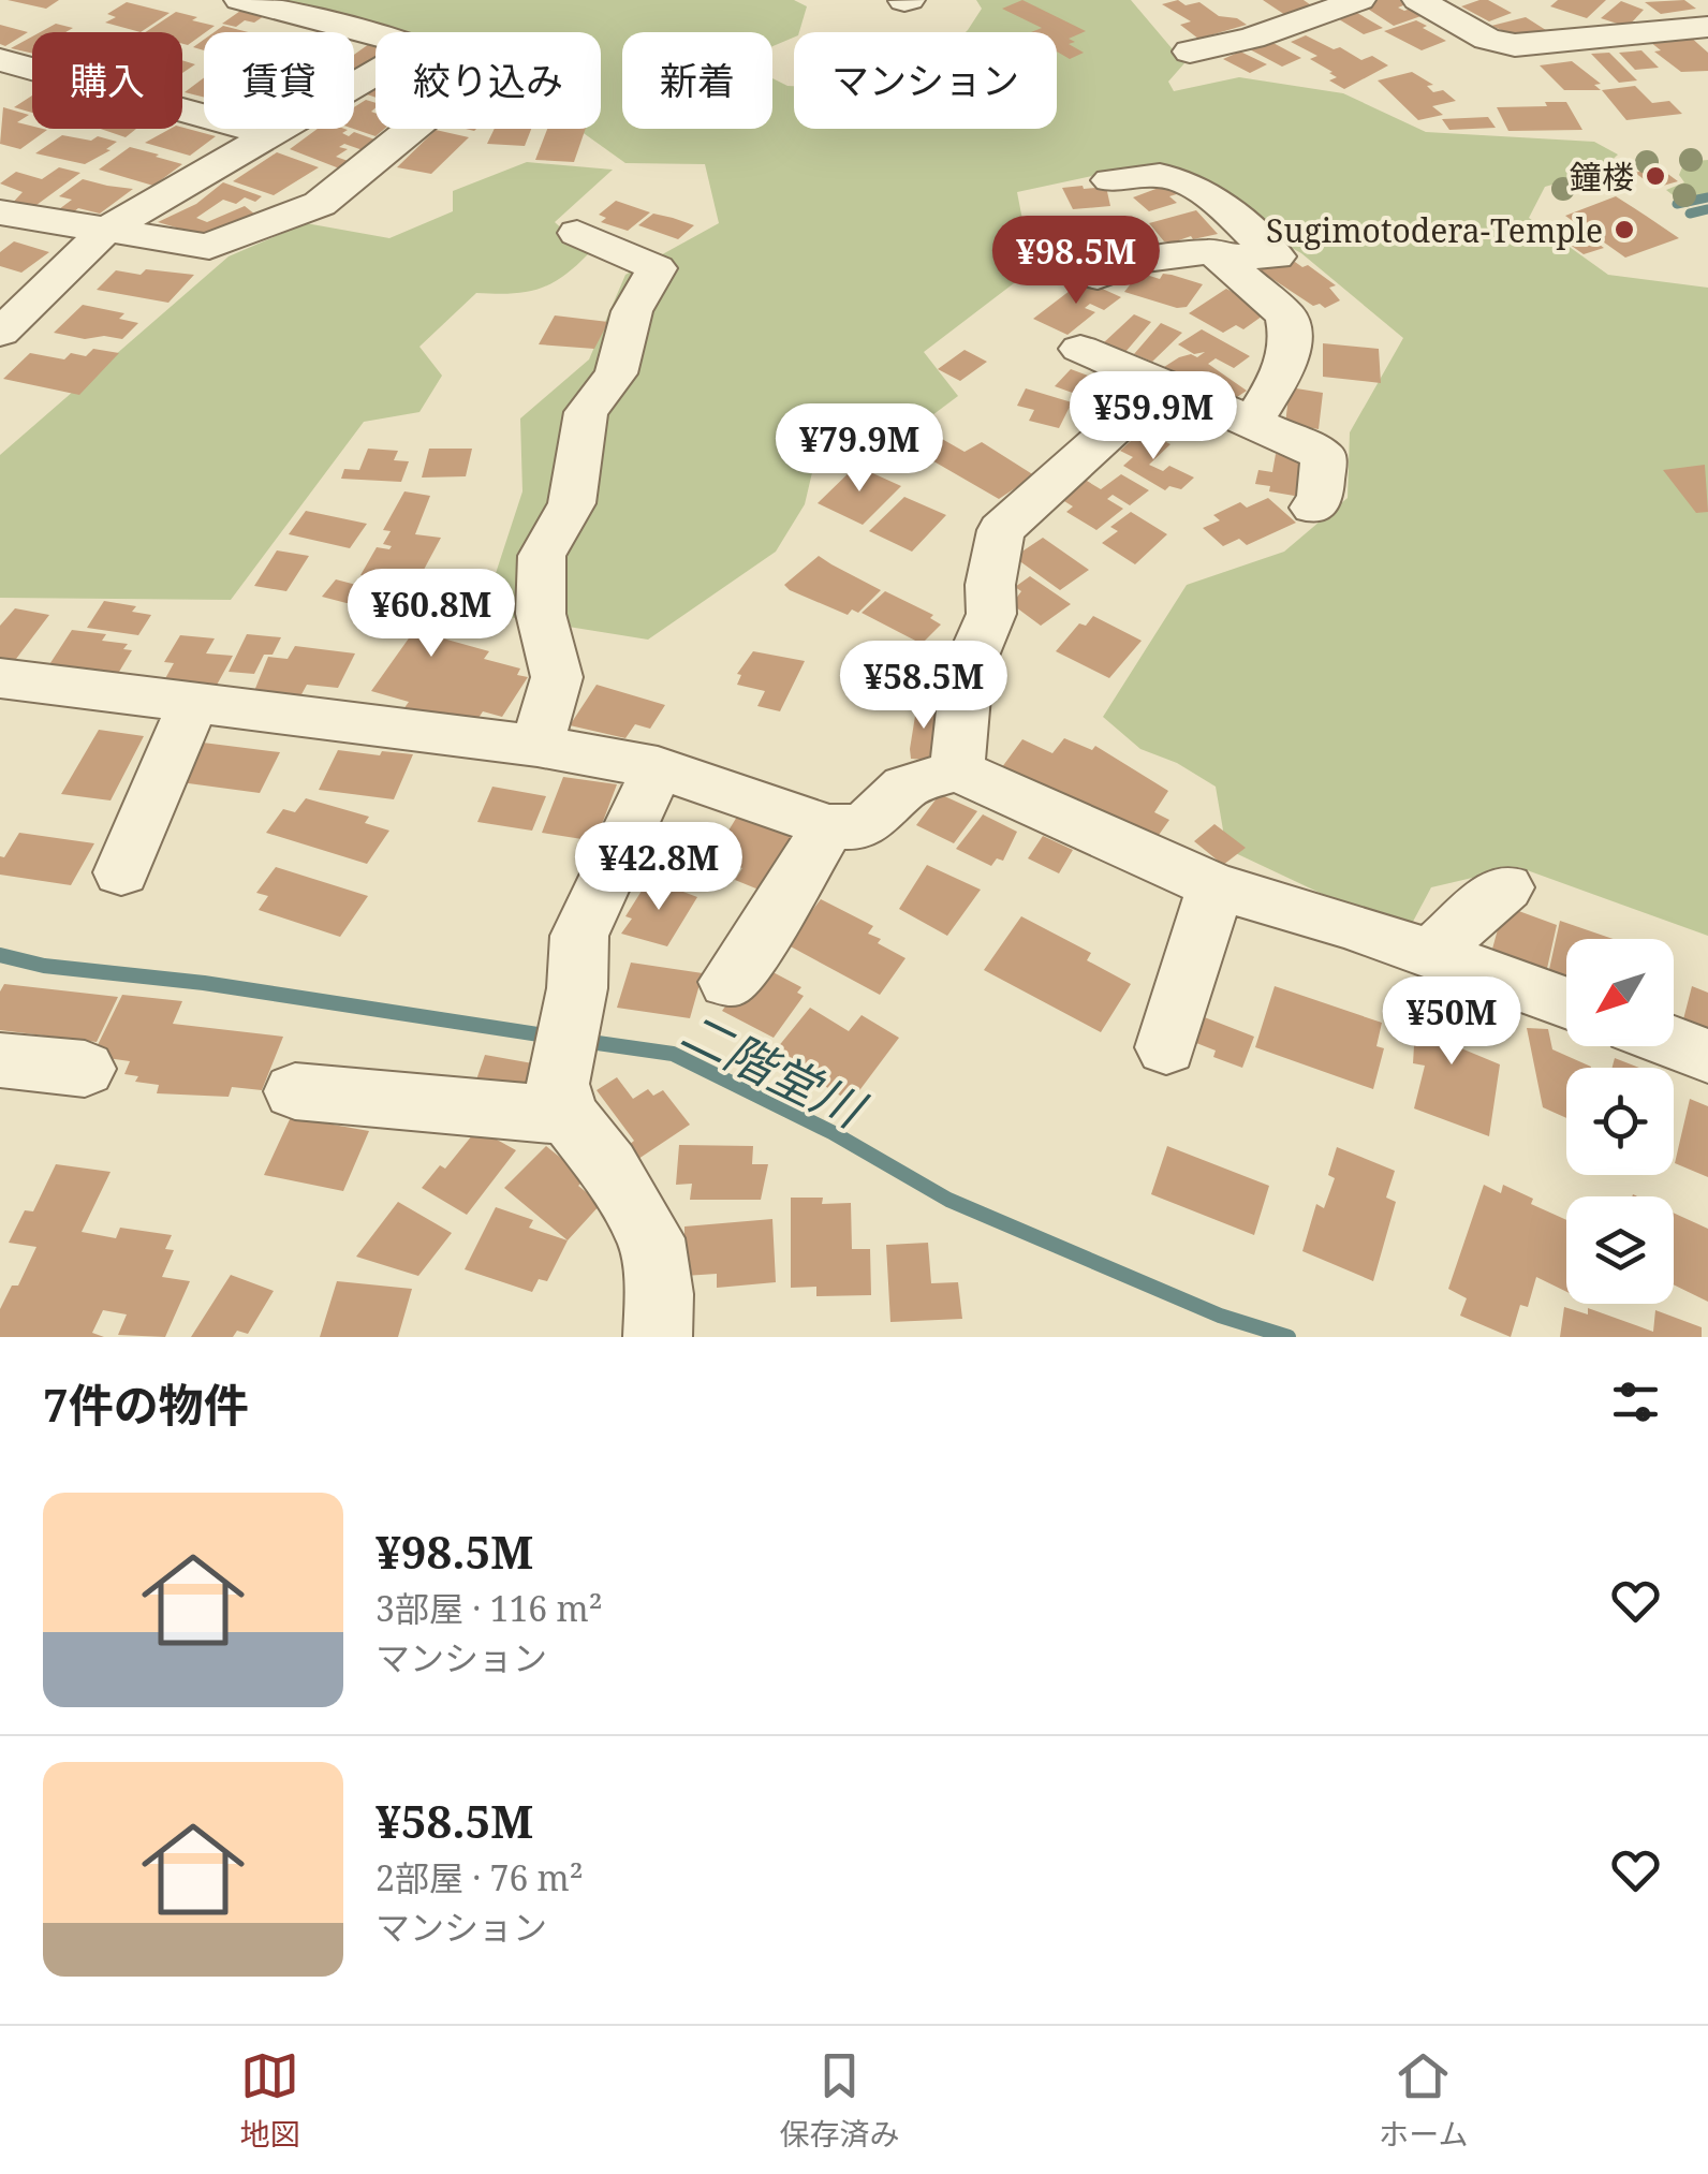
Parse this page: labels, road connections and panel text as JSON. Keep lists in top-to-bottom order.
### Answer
{
  "water": ["二階堂川"],
  "places": ["鐘楼", "Sugimotodera-Temple"],
  "north": "bottom left",
  "page": {
    "chip": [
      "購入",
      "賃貸",
      "絞り込み",
      "新着",
      "マンション"
    ],
    "price": [
      "¥98.5M",
      "¥59.9M",
      "¥79.9M",
      "¥60.8M",
      "¥58.5M",
      "¥42.8M",
      "¥50M"
    ],
    "heading": "7件の物件",
    "list": [
      {
        "name": "¥98.5M",
        "note": "3部屋 · 116 m² · マンション"
      },
      {
        "name": "¥58.5M",
        "note": "2部屋 · 76 m² · マンション"
      }
    ],
    "tabs": ["地図", "保存済み", "ホーム"]
  }
}
